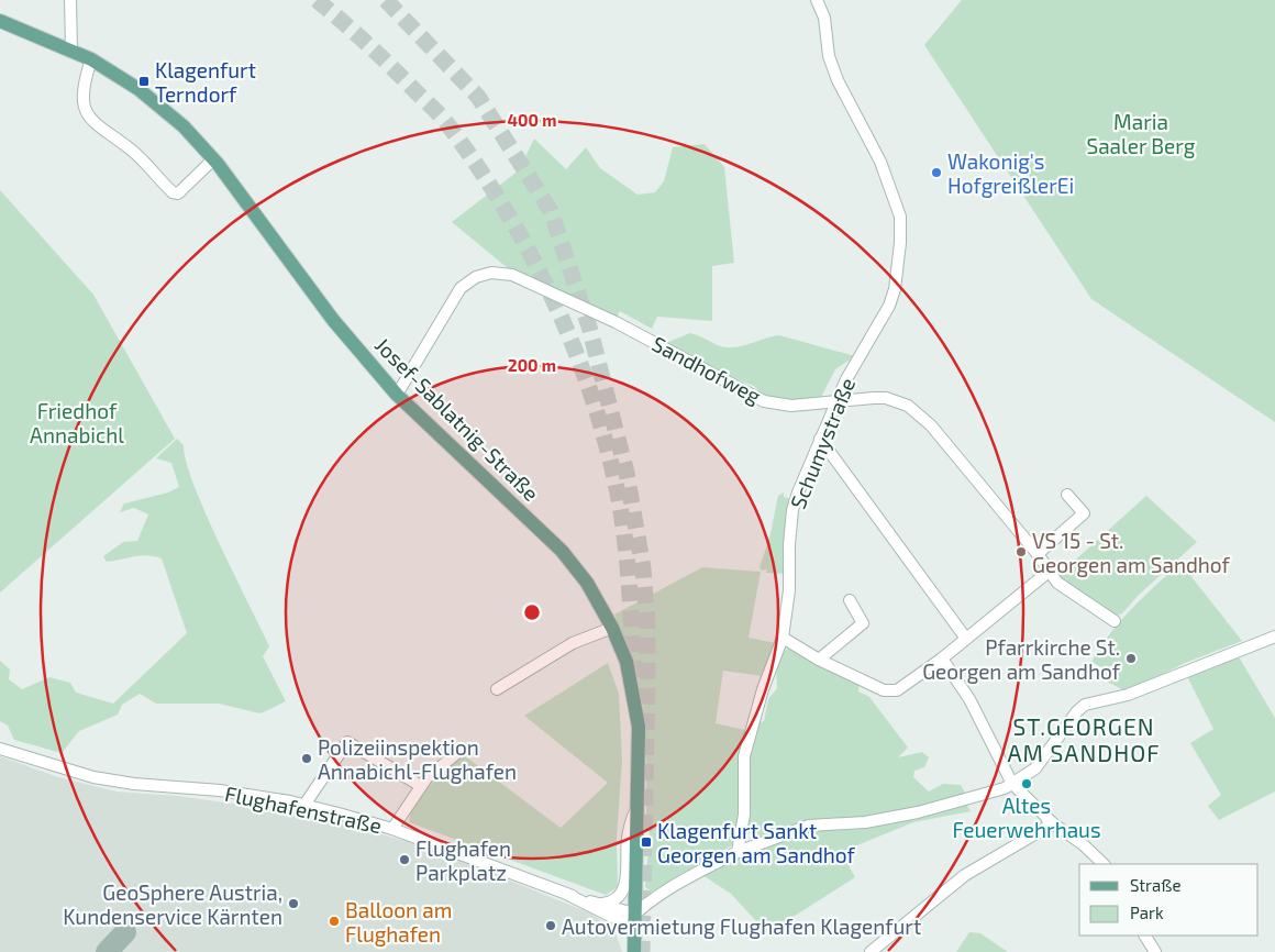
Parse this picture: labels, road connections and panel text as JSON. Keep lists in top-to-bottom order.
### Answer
{
  "streets": {
    "main road": ["Josef-Sablatnig-Straße"],
    "street": ["Sandhofweg", "Schumystraße", "Flughafenstraße"]
  },
  "crossings": [
    ["Sandhofweg", "Josef-Sablatnig-Straße"],
    ["Sandhofweg", "Schumystraße"],
    ["Josef-Sablatnig-Straße", "Flughafenstraße"]
  ],
  "districts": ["ST.GEORGEN AM SANDHOF"],
  "parks": ["Maria Saaler Berg", "Friedhof Annabichl"],
  "places": {
    "transit": ["Klagenfurt Terndorf", "Klagenfurt Sankt Georgen am Sandhof"],
    "other": [
      "Wakonig's HofgreißlerEi",
      "VS 15 - St. Georgen am Sandhof",
      "Pfarrkirche St. Georgen am Sandhof",
      "Polizeiinspektion Annabichl-Flughafen",
      "Altes Feuerwehrhaus",
      "Flughafen Parkplatz",
      "GeoSphere Austria, Kundenservice Kärnten",
      "Balloon am Flughafen",
      "Autovermietung Flughafen Klagenfurt"
    ]
  },
  "legend": ["Straße", "Park"],
  "rings": ["400 m", "200 m"]
}
